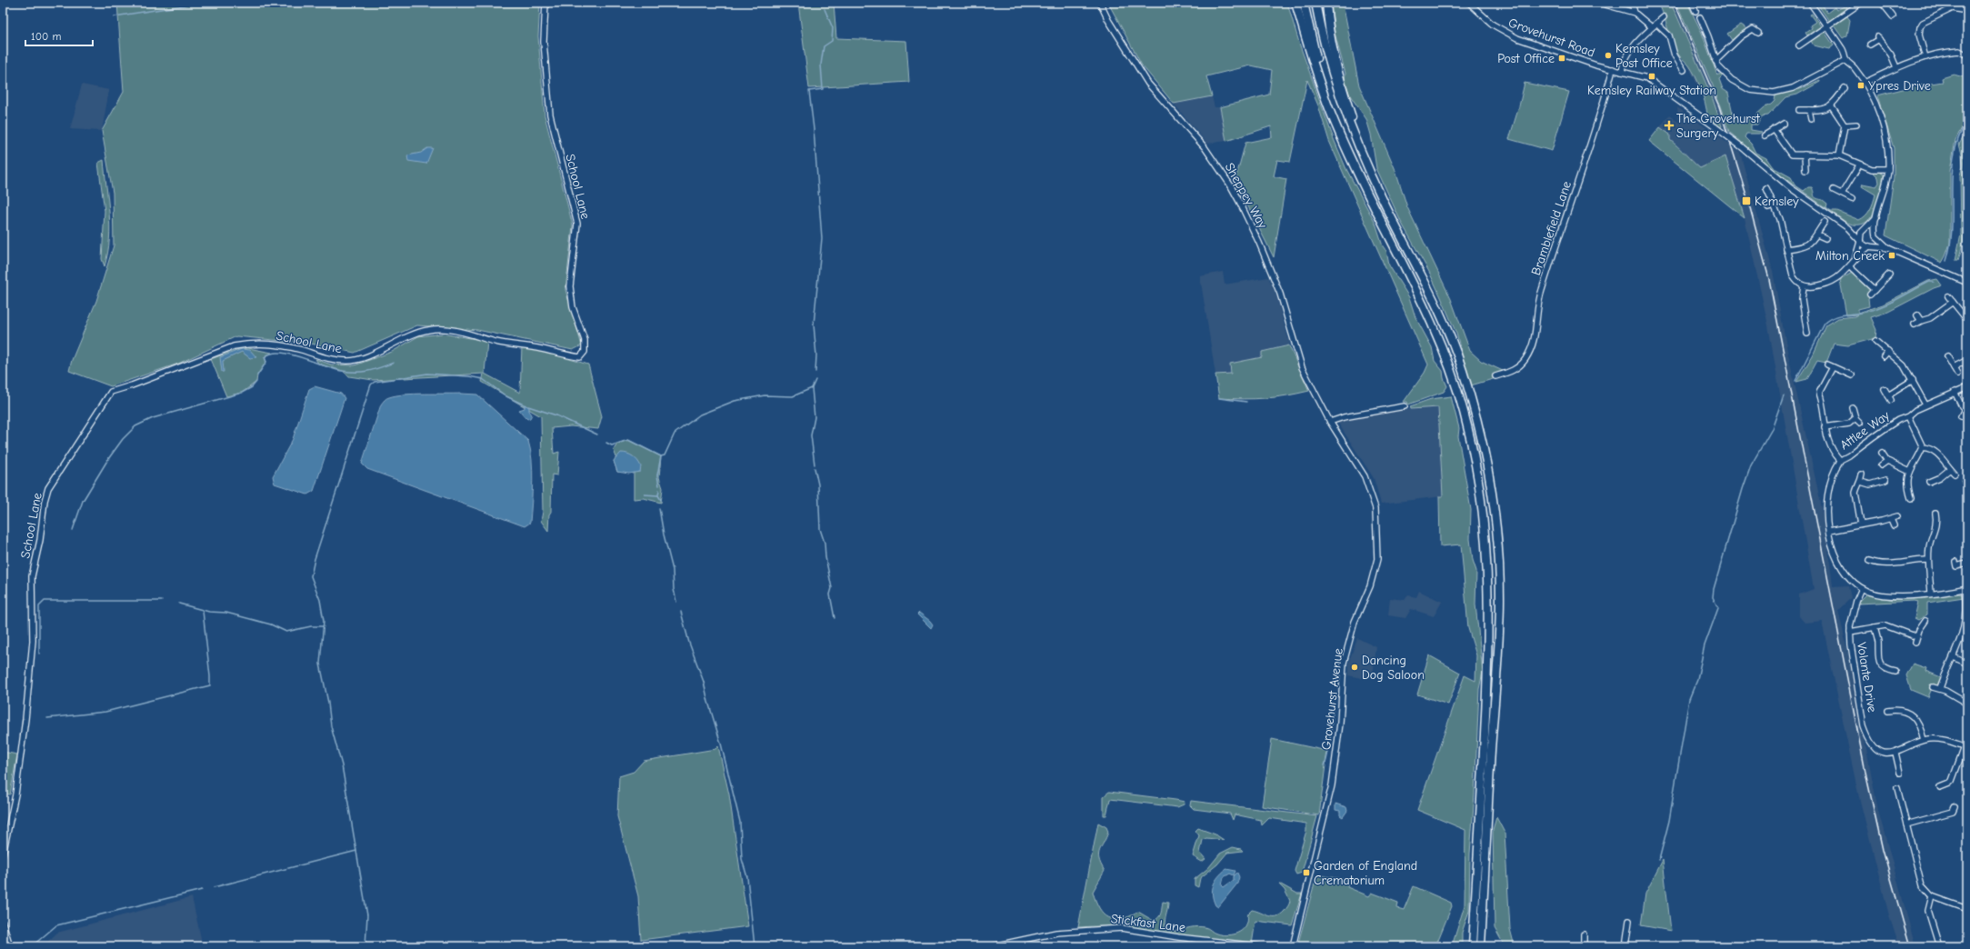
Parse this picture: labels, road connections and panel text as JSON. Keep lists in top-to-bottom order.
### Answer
{
  "streets": {
    "street": [
      "Grovehurst Road",
      "School Lane",
      "Sheppey Way",
      "Bramblefield Lane",
      "Attlee Way",
      "Volante Drive",
      "Grovehurst Avenue",
      "Stickfast Lane"
    ]
  },
  "crossings": [
    ["Grovehurst Road", "Bramblefield Lane"],
    ["Sheppey Way", "Grovehurst Avenue"],
    ["Attlee Way", "Volante Drive"]
  ],
  "places": {
    "other": ["Kemsley Post Office", "Dancing Dog Saloon"],
    "transit": [
      "Post Office",
      "Kemsley Railway Station",
      "Ypres Drive",
      "Kemsley",
      "Milton Creek",
      "Garden of England Crematorium"
    ],
    "health": ["The Grovehurst Surgery"]
  },
  "scale_bar": "100 m"
}
